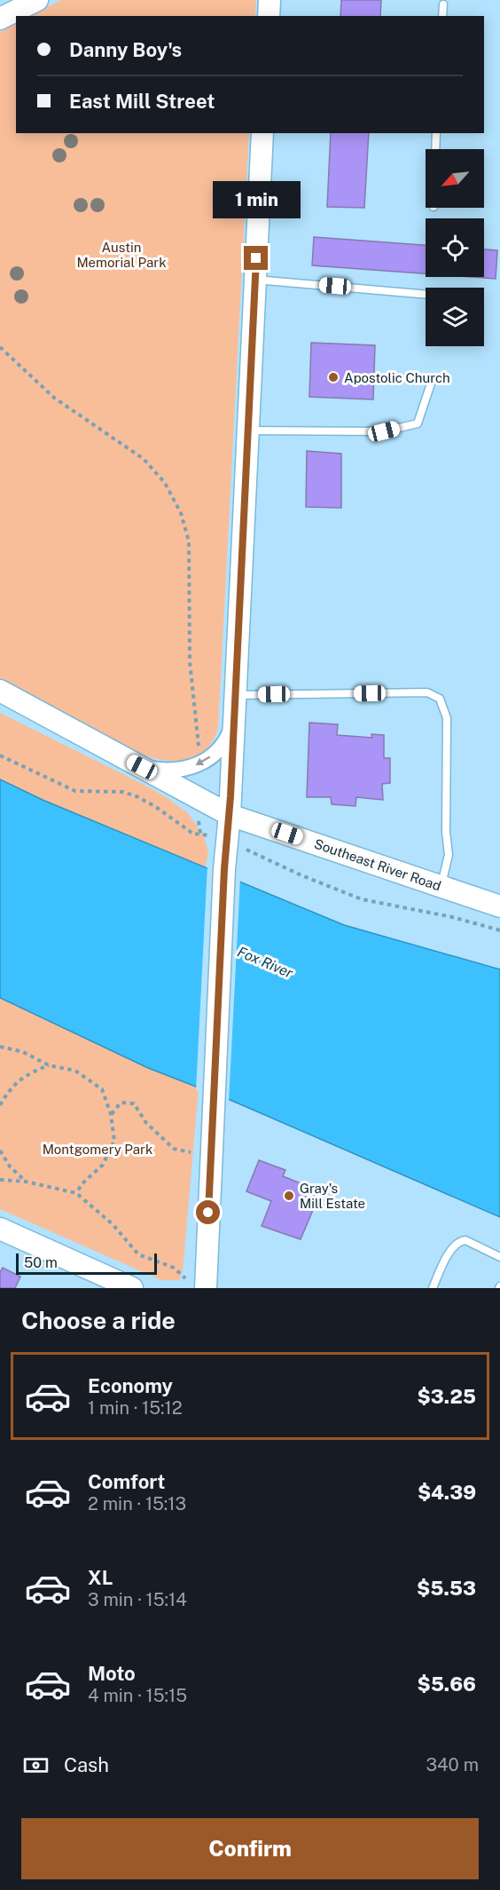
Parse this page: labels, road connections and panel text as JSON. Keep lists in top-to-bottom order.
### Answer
{
  "streets": {
    "street": ["Southeast River Road"]
  },
  "water": ["Fox River"],
  "parks": ["Austin Memorial Park", "Montgomery Park"],
  "places": ["Apostolic Church", "Gray's Mill Estate"],
  "scale_bar": "50 m",
  "north": "bottom left",
  "page": {
    "banner": ["Danny Boy's", "East Mill Street"],
    "bubble": "1 min",
    "scale": "50 m",
    "heading": "Choose a ride",
    "list": [
      {
        "name": "Economy",
        "note": "1 min · 15:12",
        "value": "$3.25"
      },
      {
        "name": "Comfort",
        "note": "2 min · 15:13",
        "value": "$4.39"
      },
      {
        "name": "XL",
        "note": "3 min · 15:14",
        "value": "$5.53"
      },
      {
        "name": "Moto",
        "note": "4 min · 15:15",
        "value": "$5.66"
      }
    ],
    "pay": ["Cash", "340 m"],
    "buttons": "Confirm"
  }
}
